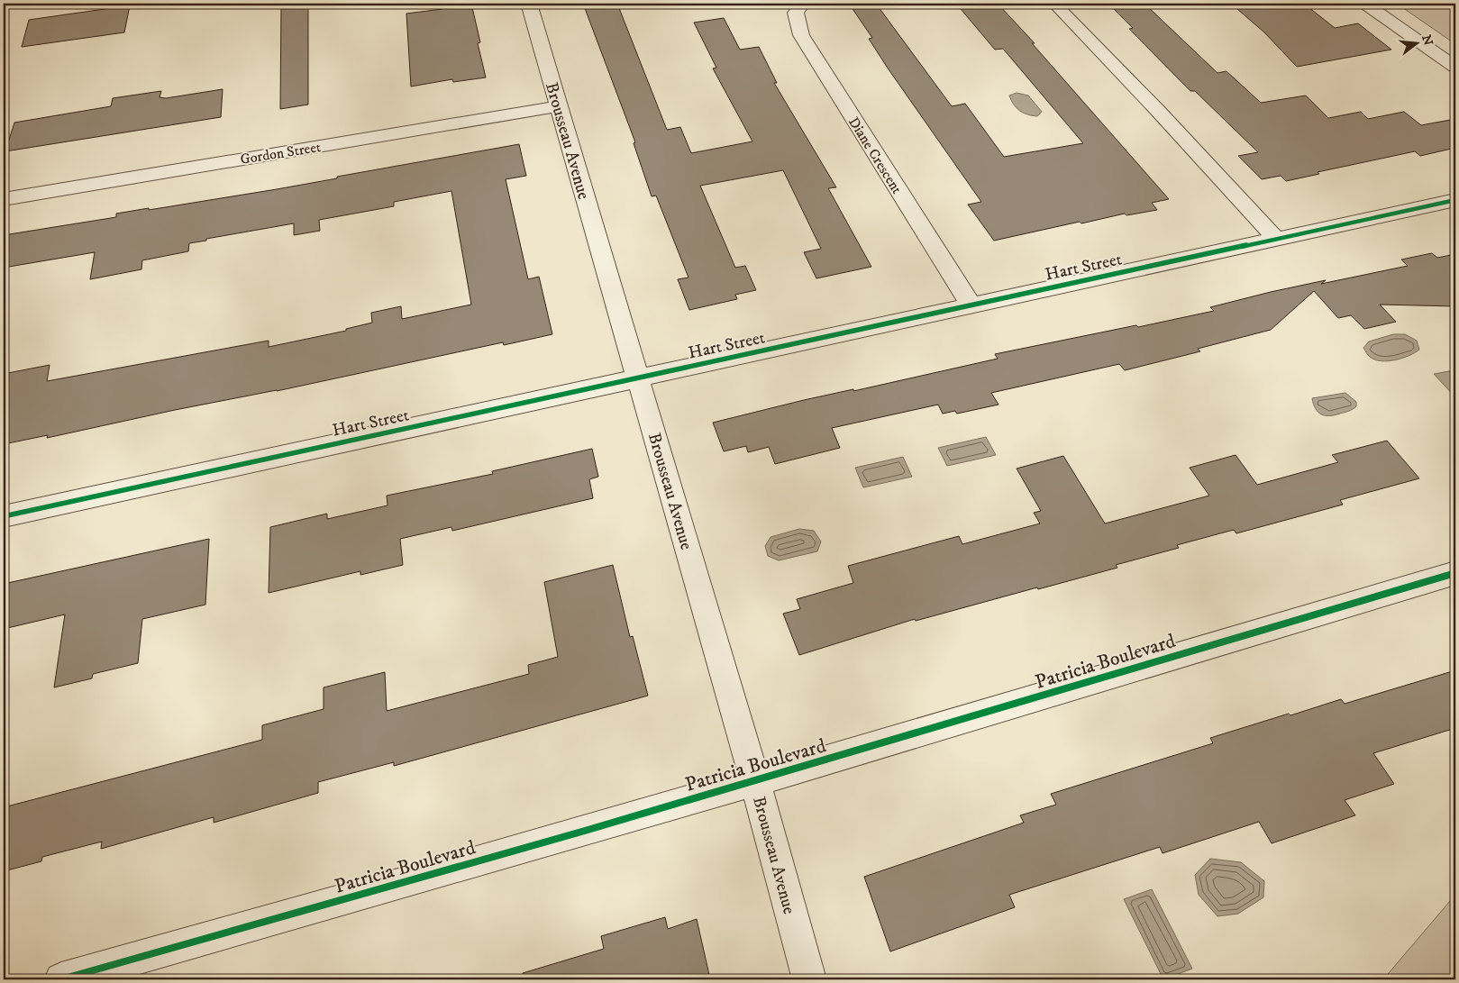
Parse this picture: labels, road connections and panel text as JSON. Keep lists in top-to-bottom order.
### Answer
{
  "streets": {
    "street": [
      "Brousseau Avenue",
      "Gordon Street",
      "Diane Crescent",
      "Hart Street",
      "Patricia Boulevard"
    ]
  },
  "crossings": [
    ["Brousseau Avenue", "Gordon Street"],
    ["Brousseau Avenue", "Hart Street"],
    ["Brousseau Avenue", "Patricia Boulevard"],
    ["Diane Crescent", "Hart Street"]
  ],
  "north": "right"
}
